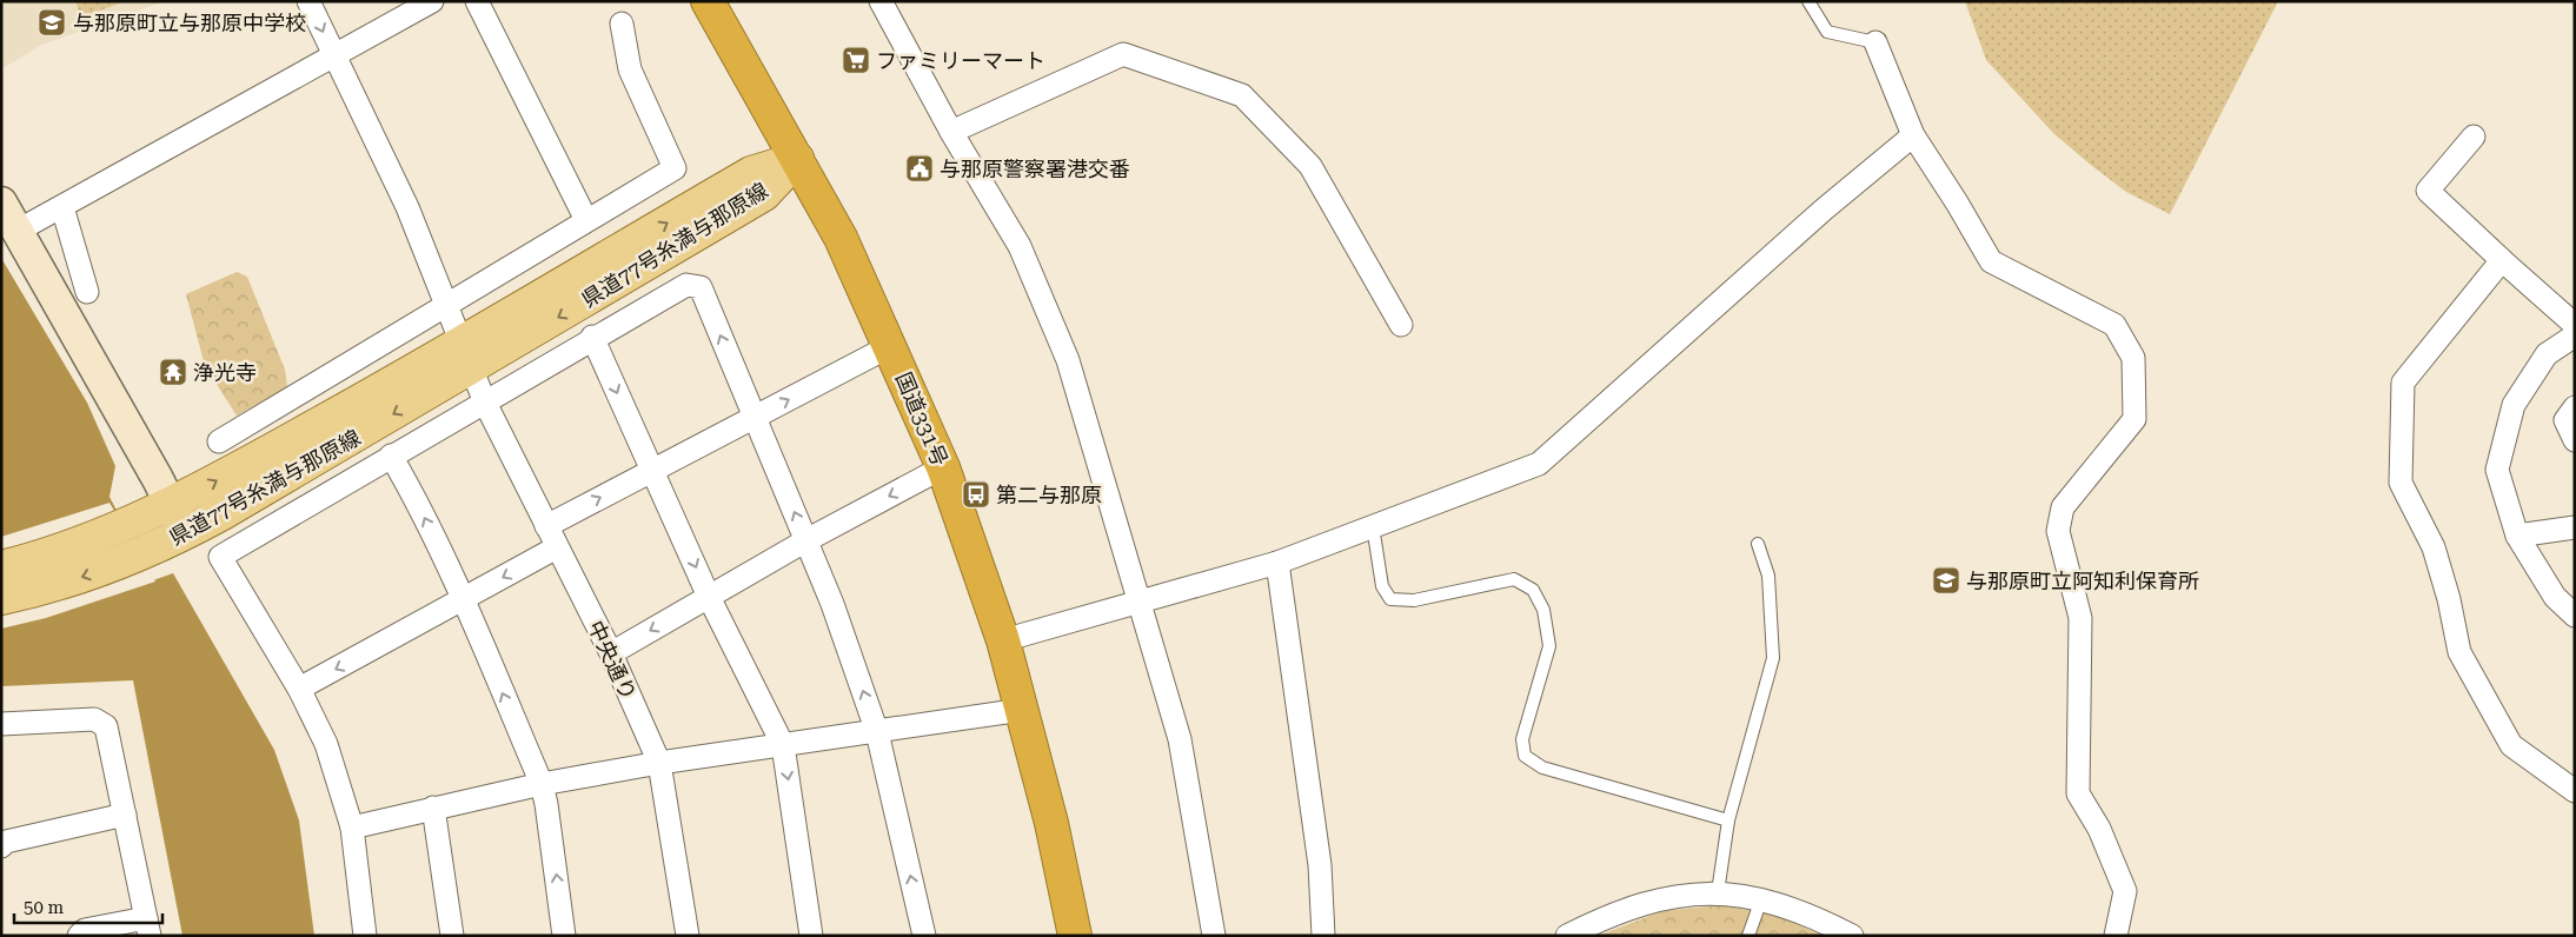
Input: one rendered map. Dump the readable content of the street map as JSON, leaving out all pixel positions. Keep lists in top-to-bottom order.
{
  "streets": {
    "highway": ["国道331号"],
    "main road": ["県道77号糸満与那原線"],
    "street": ["中央通り"]
  },
  "crossings": [
    ["県道77号糸満与那原線", "国道331号"],
    ["県道77号糸満与那原線", "中央通り"]
  ],
  "places": {
    "school or university": ["与那原町立与那原中学校", "与那原町立阿知利保育所"],
    "supermarket": ["ファミリーマート"],
    "public building": ["与那原警察署港交番"],
    "temple": ["浄光寺"],
    "bus stop": ["第二与那原"]
  },
  "scale_bar": "50 m"
}
